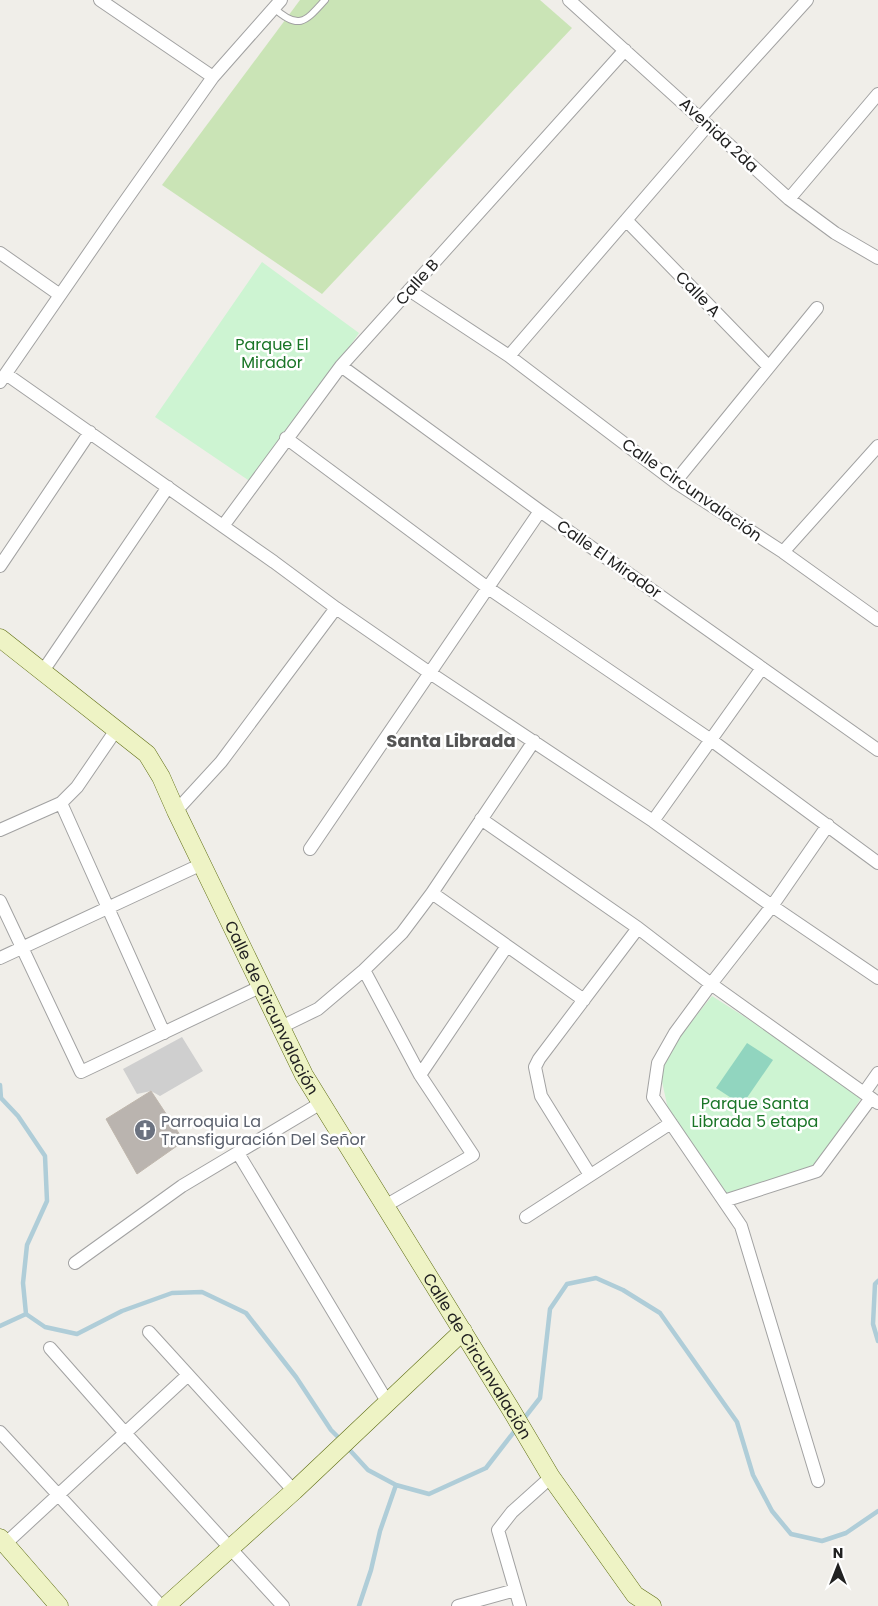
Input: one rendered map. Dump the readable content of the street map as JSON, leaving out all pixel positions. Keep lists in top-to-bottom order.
{
  "streets": {
    "street": [
      "Avenida 2da",
      "Calle B",
      "Calle A",
      "Calle Circunvalación",
      "Calle El Mirador",
      "Calle de Circunvalación"
    ]
  },
  "crossings": [
    ["Avenida 2da", "Calle B"],
    ["Calle B", "Calle Circunvalación"],
    ["Calle B", "Calle El Mirador"]
  ],
  "districts": ["Santa Librada"],
  "parks": ["Parque El Mirador", "Parque Santa Librada 5 etapa"],
  "places": {
    "church": ["Parroquia La Transfiguración Del Señor"]
  },
  "north": "top"
}
